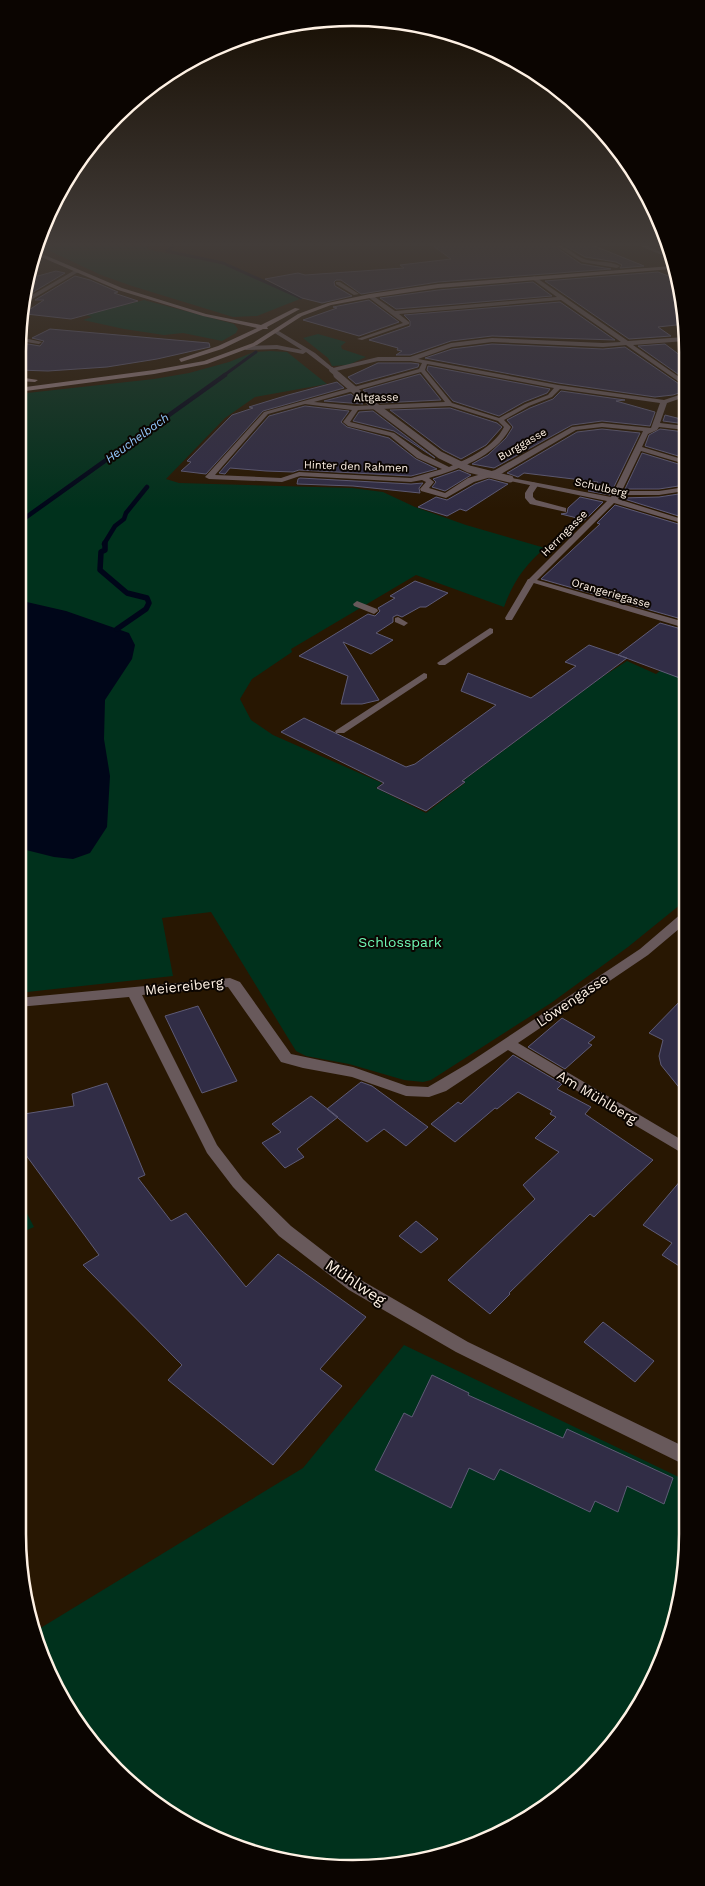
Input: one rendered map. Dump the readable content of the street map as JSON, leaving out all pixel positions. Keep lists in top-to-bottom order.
{
  "streets": {
    "street": [
      "Altgasse",
      "Burggasse",
      "Hinter den Rahmen",
      "Schulberg",
      "Herrngasse",
      "Orangeriegasse",
      "Meiereiberg",
      "Löwengasse",
      "Am Mühlberg",
      "Mühlweg"
    ]
  },
  "crossings": [
    ["Altgasse", "Hinter den Rahmen"],
    ["Burggasse", "Hinter den Rahmen"],
    ["Burggasse", "Herrngasse"],
    ["Schulberg", "Herrngasse"],
    ["Herrngasse", "Orangeriegasse"],
    ["Meiereiberg", "Löwengasse"],
    ["Meiereiberg", "Mühlweg"],
    ["Löwengasse", "Am Mühlberg"]
  ],
  "water": ["Heuchelbach"],
  "parks": ["Schlosspark"]
}
